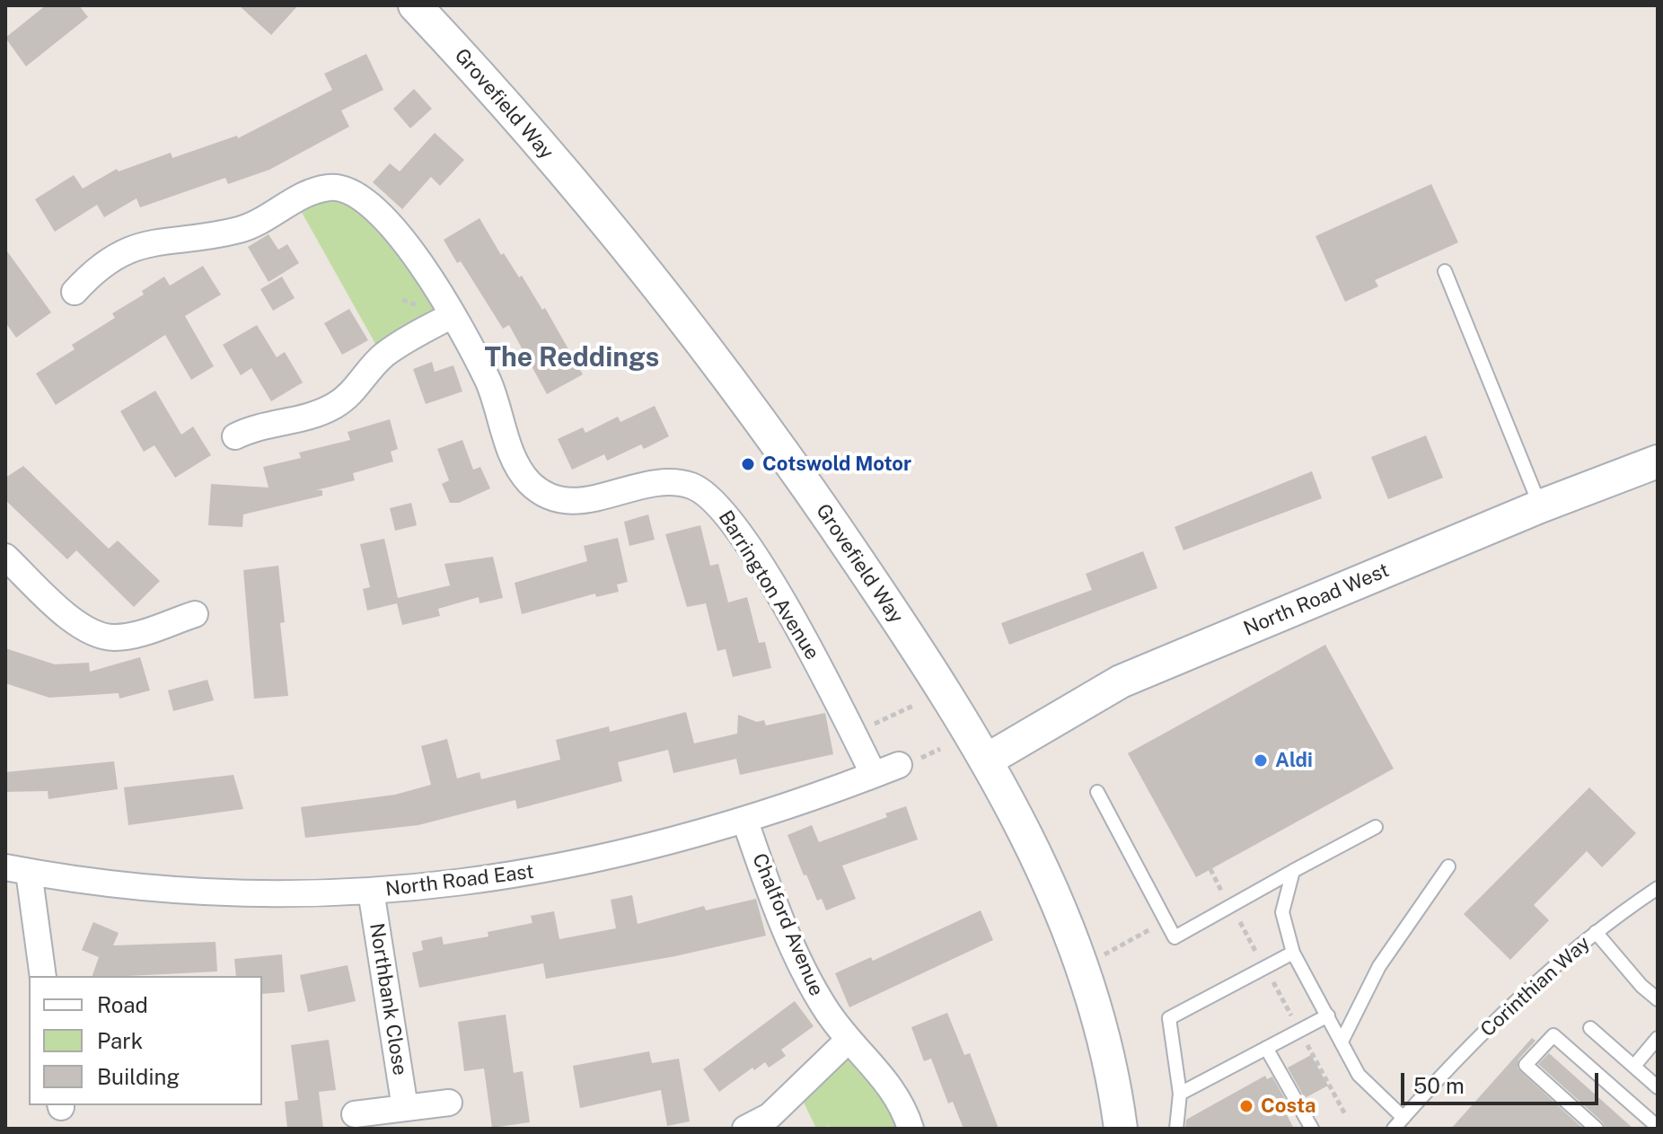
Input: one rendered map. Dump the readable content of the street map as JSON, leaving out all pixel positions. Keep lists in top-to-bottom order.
{
  "streets": {
    "street": [
      "Grovefield Way",
      "Barrington Avenue",
      "North Road West",
      "North Road East",
      "Chalford Avenue",
      "Northbank Close"
    ],
    "lane": ["Corinthian Way"]
  },
  "crossings": [
    ["Grovefield Way", "North Road West"],
    ["Barrington Avenue", "North Road East"],
    ["North Road East", "Chalford Avenue"],
    ["North Road East", "Northbank Close"]
  ],
  "districts": ["The Reddings"],
  "places": ["Cotswold Motor", "Aldi", "Costa"],
  "legend": ["Road", "Park", "Building"],
  "scale_bar": "50 m"
}
